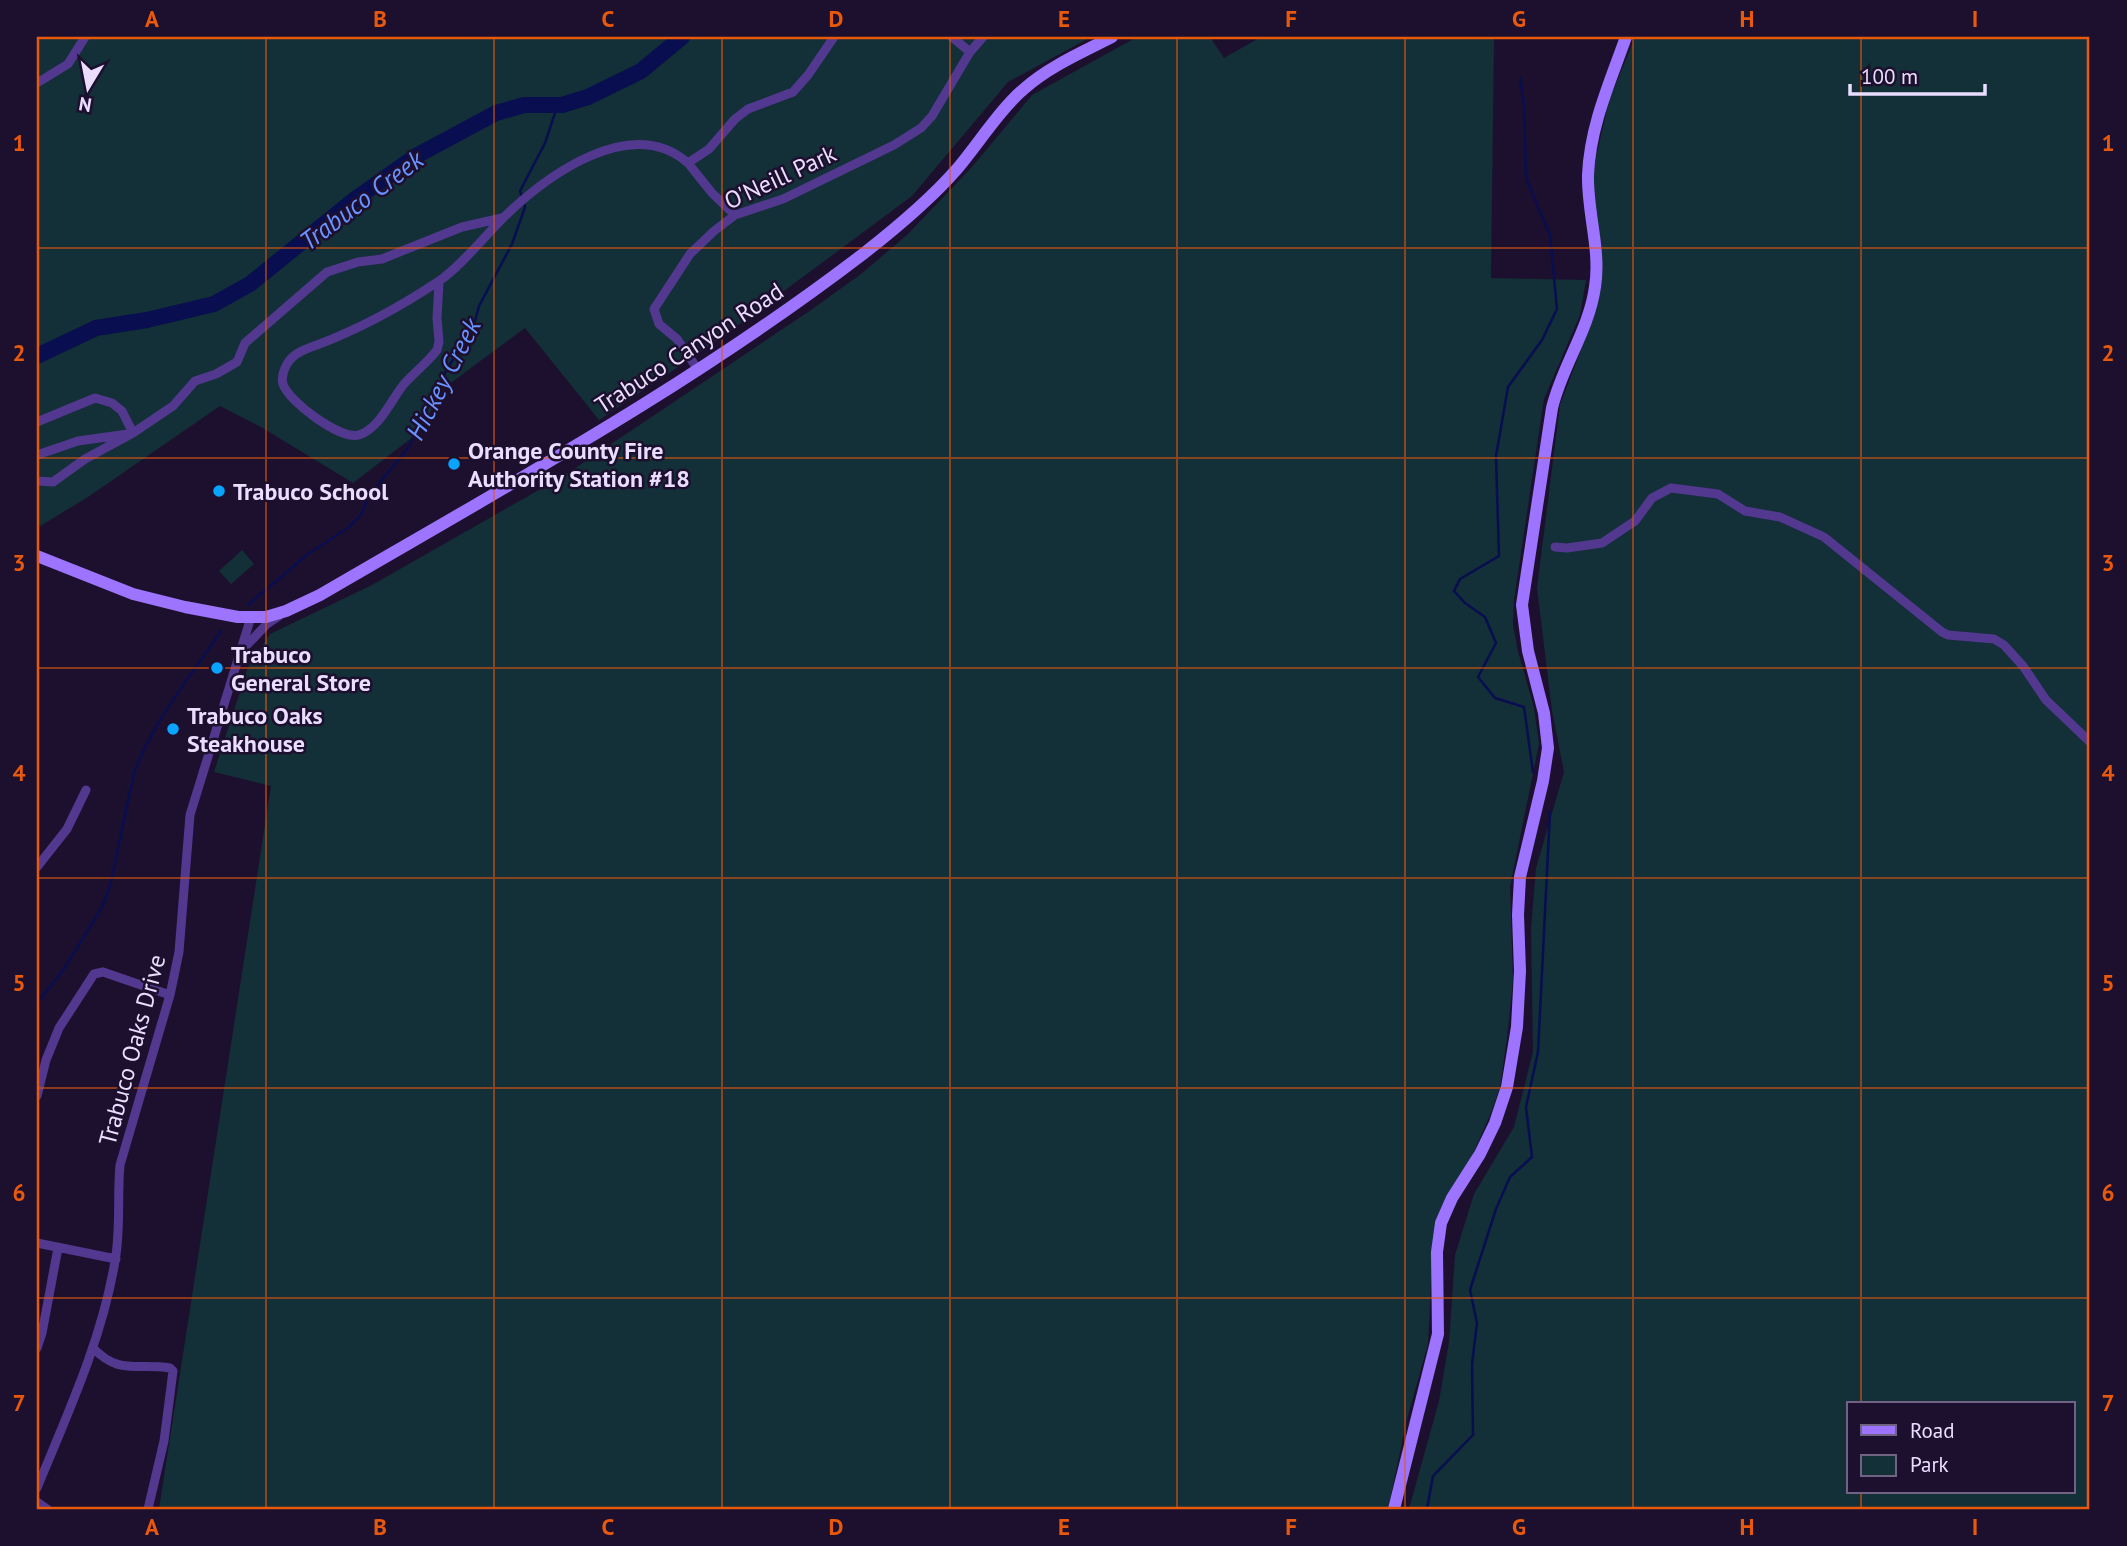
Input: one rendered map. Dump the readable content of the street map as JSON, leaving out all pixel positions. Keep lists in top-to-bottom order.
{
  "streets": {
    "main road": ["Trabuco Canyon Road"],
    "street": ["O'Neill Park", "Trabuco Oaks Drive"]
  },
  "crossings": [
    ["O'Neill Park", "Trabuco Canyon Road"],
    ["Trabuco Canyon Road", "Trabuco Oaks Drive"]
  ],
  "water": ["Trabuco Creek", "Hickey Creek"],
  "places": [
    "Orange County Fire Authority Station #18",
    "Trabuco School",
    "Trabuco General Store",
    "Trabuco Oaks Steakhouse"
  ],
  "legend": ["Road", "Park"],
  "scale_bar": "100 m",
  "north": "bottom",
  "grid": {
    "columns": [
      "A",
      "B",
      "C",
      "D",
      "E",
      "F",
      "G",
      "H",
      "I"
    ],
    "rows": [
      "1",
      "2",
      "3",
      "4",
      "5",
      "6",
      "7"
    ]
  }
}
